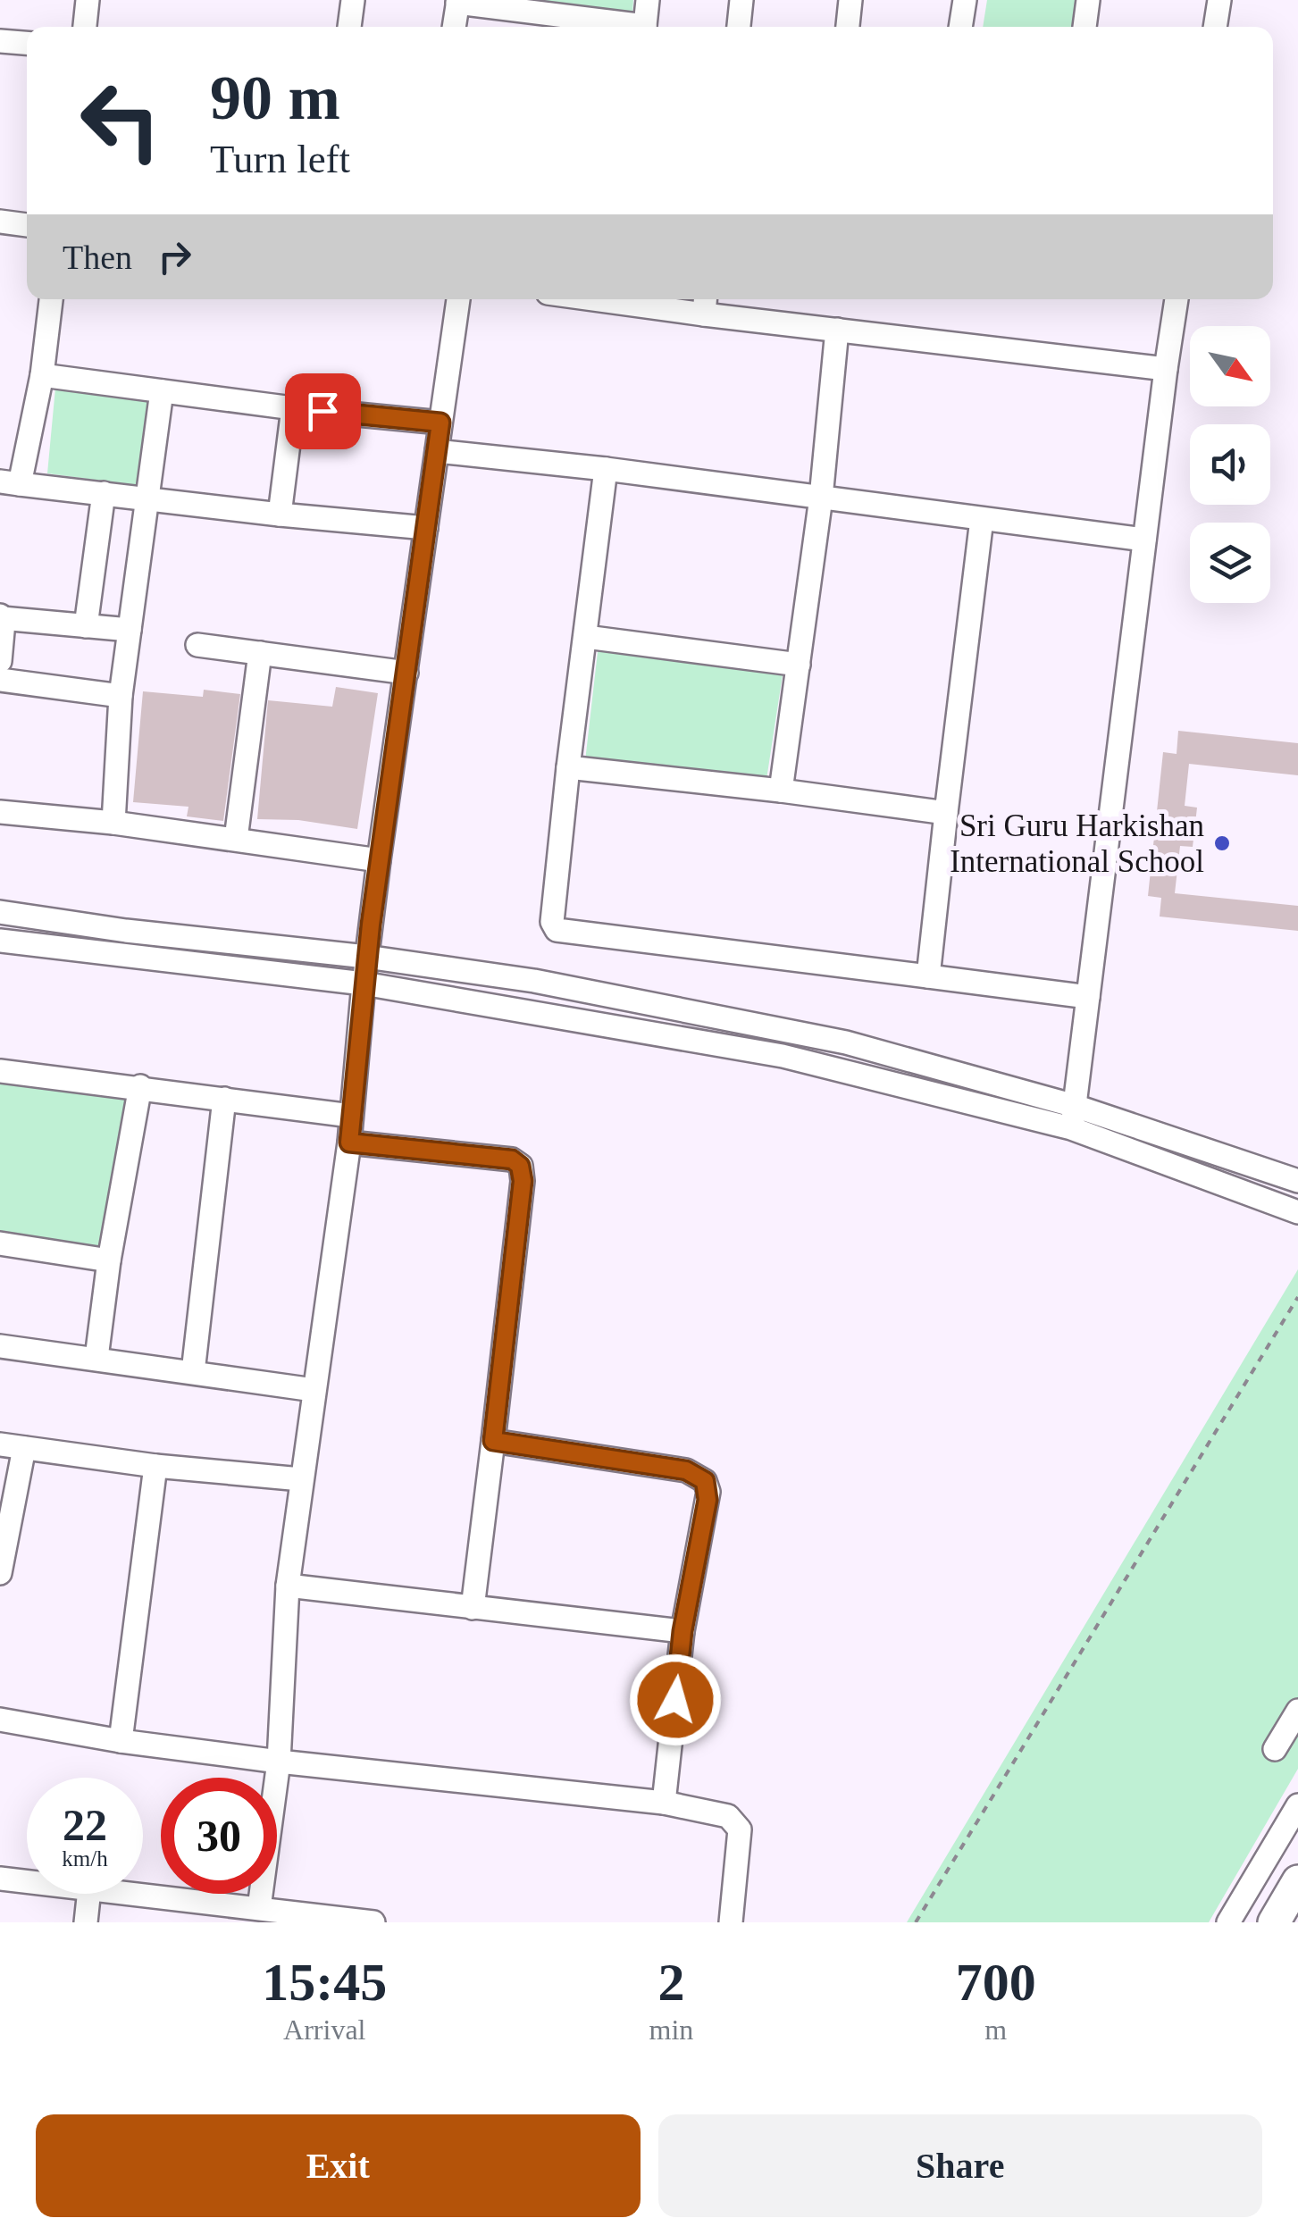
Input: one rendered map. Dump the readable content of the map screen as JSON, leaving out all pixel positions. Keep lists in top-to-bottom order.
{
  "places": ["Sri Guru Harkishan International School"],
  "north": "bottom right",
  "page": {
    "turn": ["90 m", "Turn left"],
    "then": "Then",
    "speed": "22 km/h",
    "limit": "30",
    "eta": [
      "15:45",
      "Arrival",
      "2",
      "min",
      "700",
      "m"
    ],
    "buttons": ["Exit", "Share"]
  }
}
